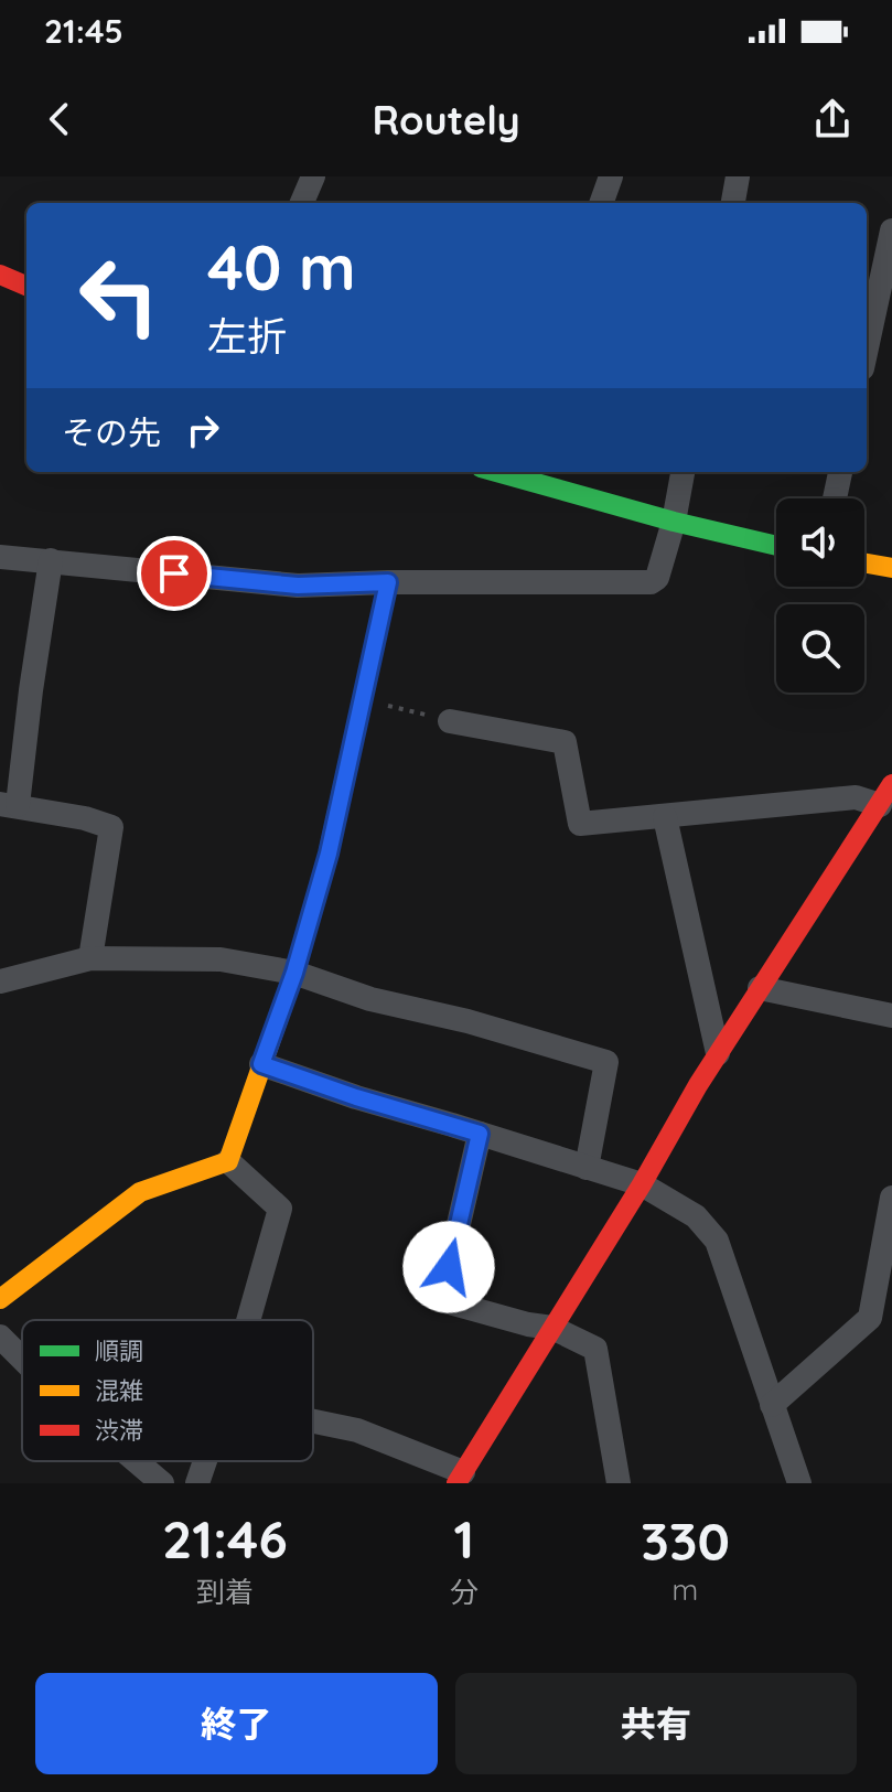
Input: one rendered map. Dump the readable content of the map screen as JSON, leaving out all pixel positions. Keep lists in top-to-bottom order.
{
  "legend": ["順調", "混雑", "渋滞"],
  "page": {
    "status": "21:45",
    "header": "Routely",
    "turn": ["40 m", "左折"],
    "then": "その先",
    "eta": [
      "21:46",
      "到着",
      "1",
      "分",
      "330",
      "m"
    ],
    "buttons": ["終了", "共有"]
  }
}
